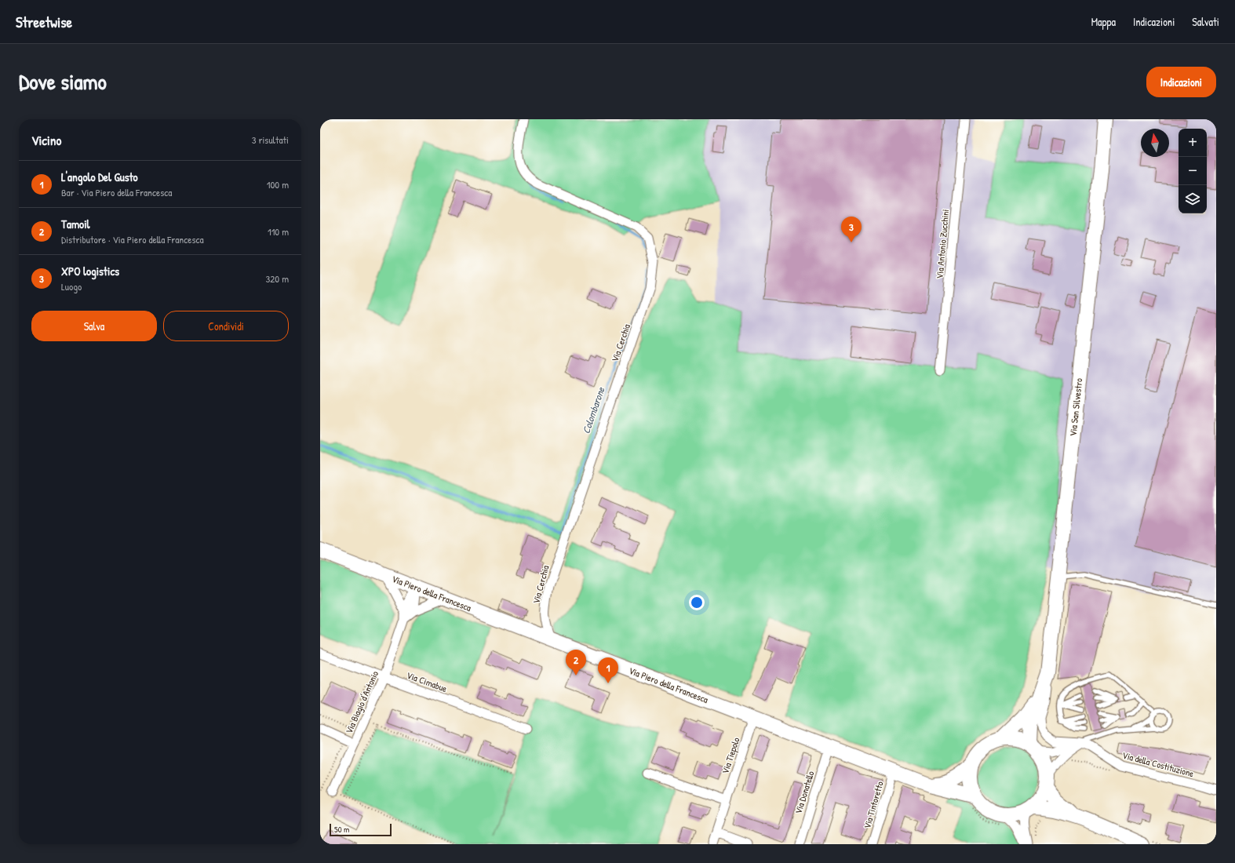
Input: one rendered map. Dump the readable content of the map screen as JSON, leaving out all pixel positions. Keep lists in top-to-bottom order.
{
  "streets": {
    "main road": ["Via San Silvestro", "Via Piero della Francesca"],
    "street": [
      "Via Antonio Zucchini",
      "Via Cerchia",
      "Via Cimabue",
      "Via Biagio d'Antonio",
      "Via Tiepolo",
      "Via della Costituzione",
      "Via Donatello",
      "Via Tintoretto"
    ]
  },
  "crossings": [
    ["Via Cerchia", "Via Piero della Francesca"],
    ["Via San Silvestro", "Via della Costituzione"],
    ["Via Piero della Francesca", "Via Biagio d'Antonio"],
    ["Via Piero della Francesca", "Via Tiepolo"],
    ["Via Piero della Francesca", "Via Donatello"],
    ["Via Piero della Francesca", "Via Tintoretto"],
    ["Via Cimabue", "Via Biagio d'Antonio"]
  ],
  "water": ["Colombarone"],
  "scale_bar": "50 m",
  "north": "top",
  "page": {
    "header": "Streetwise",
    "nav": ["Mappa", "Indicazioni", "Salvati"],
    "title": "Dove siamo",
    "buttons": [
      "Indicazioni",
      ["Salva", "Condividi"]
    ],
    "heading": ["Vicino", "3 risultati"],
    "map_buttons": ["+", "−"],
    "list": [
      {
        "mark": "1",
        "name": "L'angolo Del Gusto",
        "note": "Bar · Via Piero della Francesca",
        "value": "100 m"
      },
      {
        "mark": "2",
        "name": "Tamoil",
        "note": "Distributore · Via Piero della Francesca",
        "value": "110 m"
      },
      {
        "mark": "3",
        "name": "XPO logistics",
        "note": "Luogo",
        "value": "320 m"
      }
    ],
    "pins": ["3", "2", "1"],
    "scale": "50 m"
  }
}
